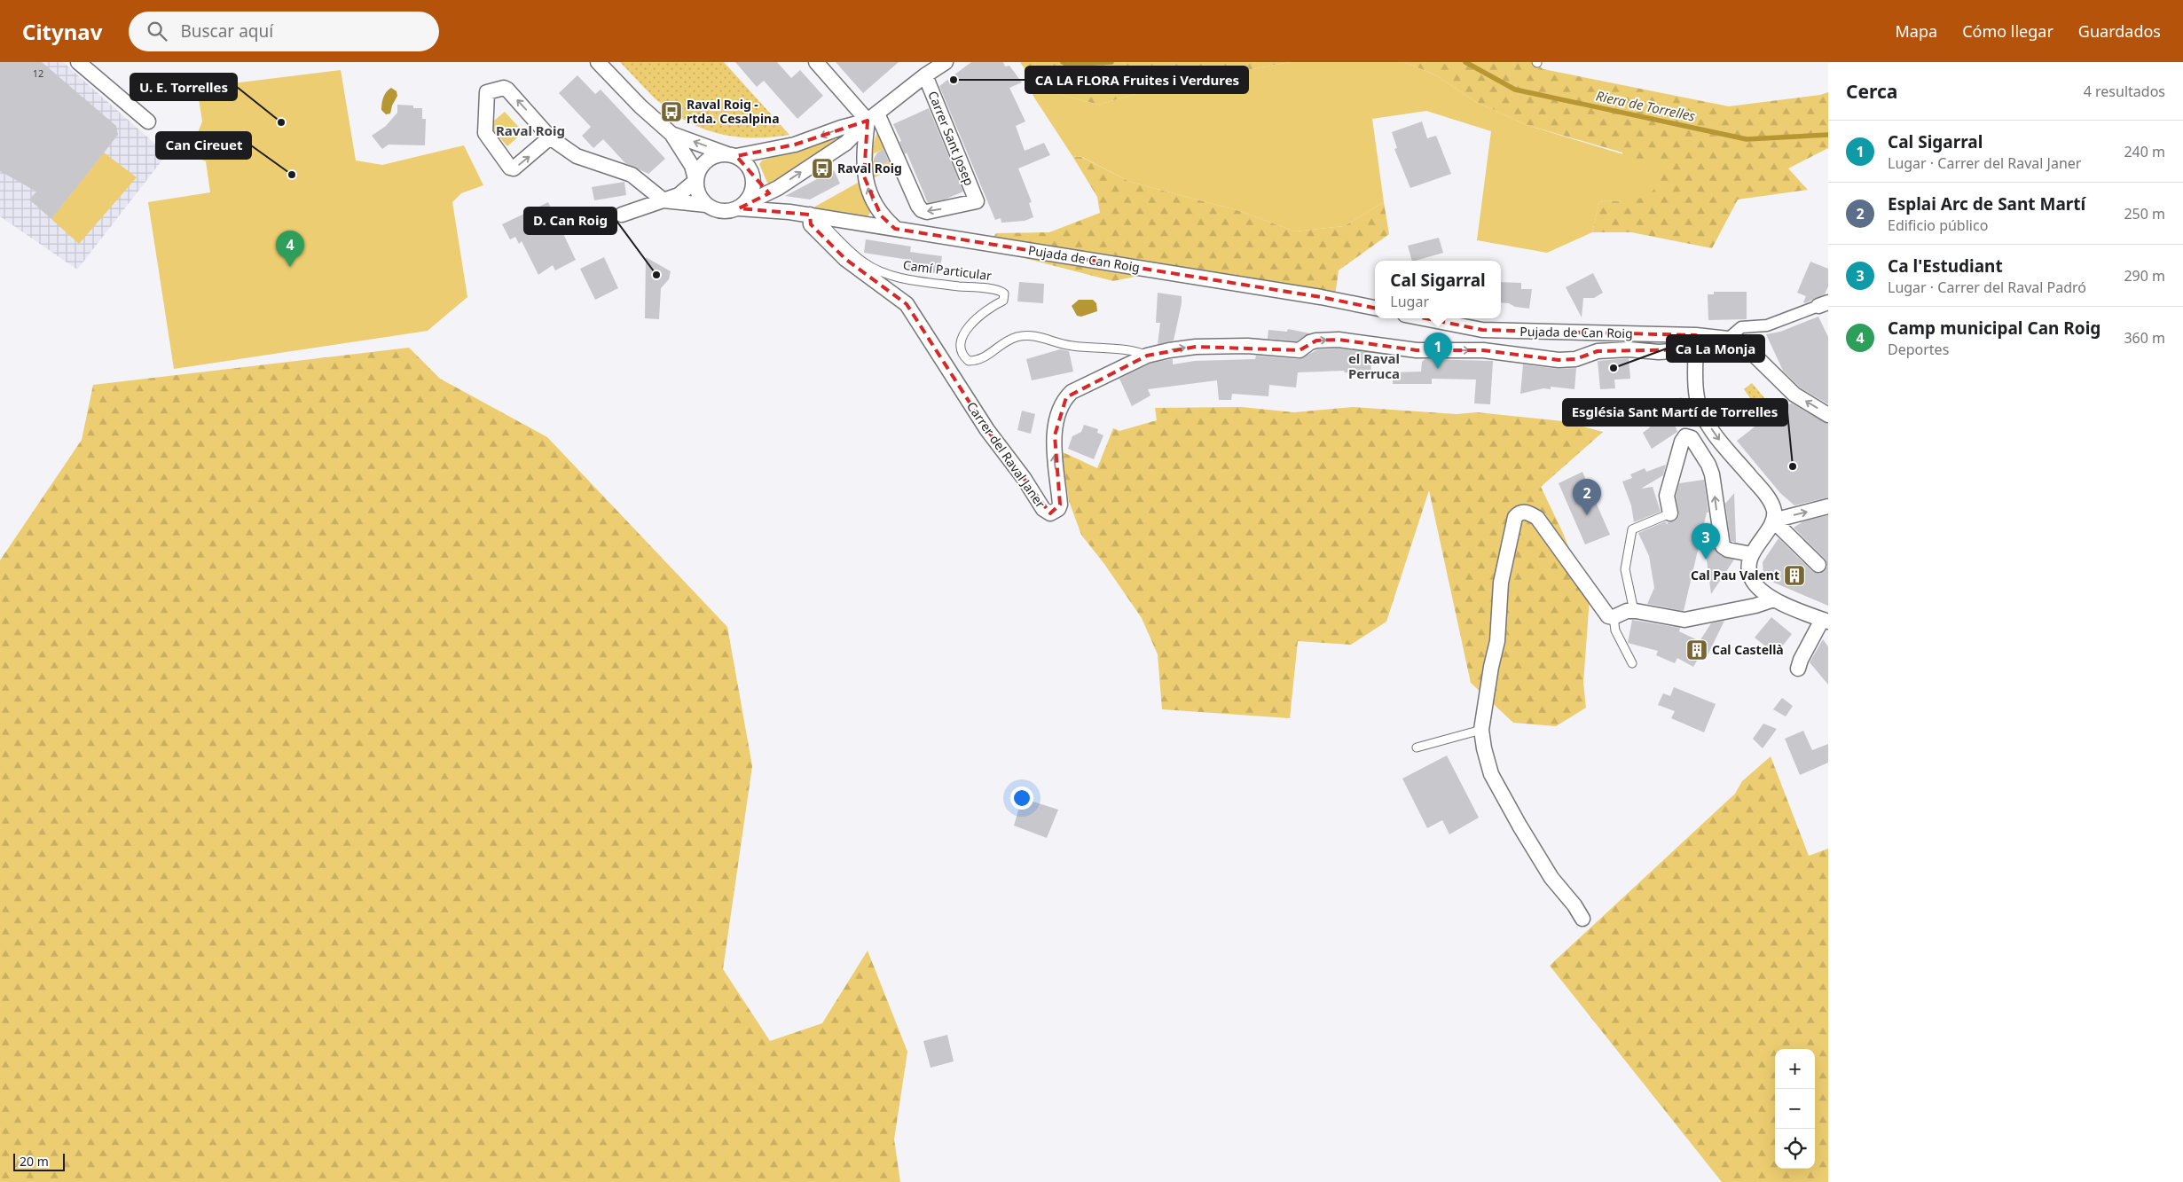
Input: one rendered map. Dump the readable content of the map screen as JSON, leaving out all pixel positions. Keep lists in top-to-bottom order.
{
  "streets": {
    "street": ["Carrer Sant Josep", "Pujada de Can Roig", "Carrer del Raval Janer"],
    "lane": ["Camí Particular"]
  },
  "crossings": [
    ["Pujada de Can Roig", "Camí Particular"],
    ["Pujada de Can Roig", "Carrer del Raval Janer"],
    ["Camí Particular", "Carrer del Raval Janer"]
  ],
  "districts": ["Raval Roig", "el Raval Perruca"],
  "water": ["Riera de Torrelles"],
  "places": {
    "other": [
      "CA LA FLORA Fruites i Verdures",
      "U. E. Torrelles",
      "Can Cireuet",
      "D. Can Roig",
      "Ca La Monja",
      "Església Sant Martí de Torrelles"
    ],
    "bus stop": ["Raval Roig - rtda. Cesalpina", "Raval Roig"],
    "building": ["Cal Pau Valent", "Cal Castellà"]
  },
  "house_numbers": ["12"],
  "scale_bar": "20 m",
  "page": {
    "header": "Citynav",
    "search": "Buscar aquí",
    "nav": ["Mapa", "Cómo llegar", "Guardados"],
    "heading": ["Cerca", "4 resultados"],
    "list": [
      {
        "mark": "1",
        "name": "Cal Sigarral",
        "note": "Lugar · Carrer del Raval Janer",
        "value": "240 m"
      },
      {
        "mark": "2",
        "name": "Esplai Arc de Sant Martí",
        "note": "Edificio público",
        "value": "250 m"
      },
      {
        "mark": "3",
        "name": "Ca l'Estudiant",
        "note": "Lugar · Carrer del Raval Padró",
        "value": "290 m"
      },
      {
        "mark": "4",
        "name": "Camp municipal Can Roig",
        "note": "Deportes",
        "value": "360 m"
      }
    ],
    "pins": [
      "4",
      "1",
      "2",
      "3"
    ],
    "popup": ["Cal Sigarral", "Lugar"],
    "map_buttons": ["+", "−"],
    "scale": "20 m"
  }
}
